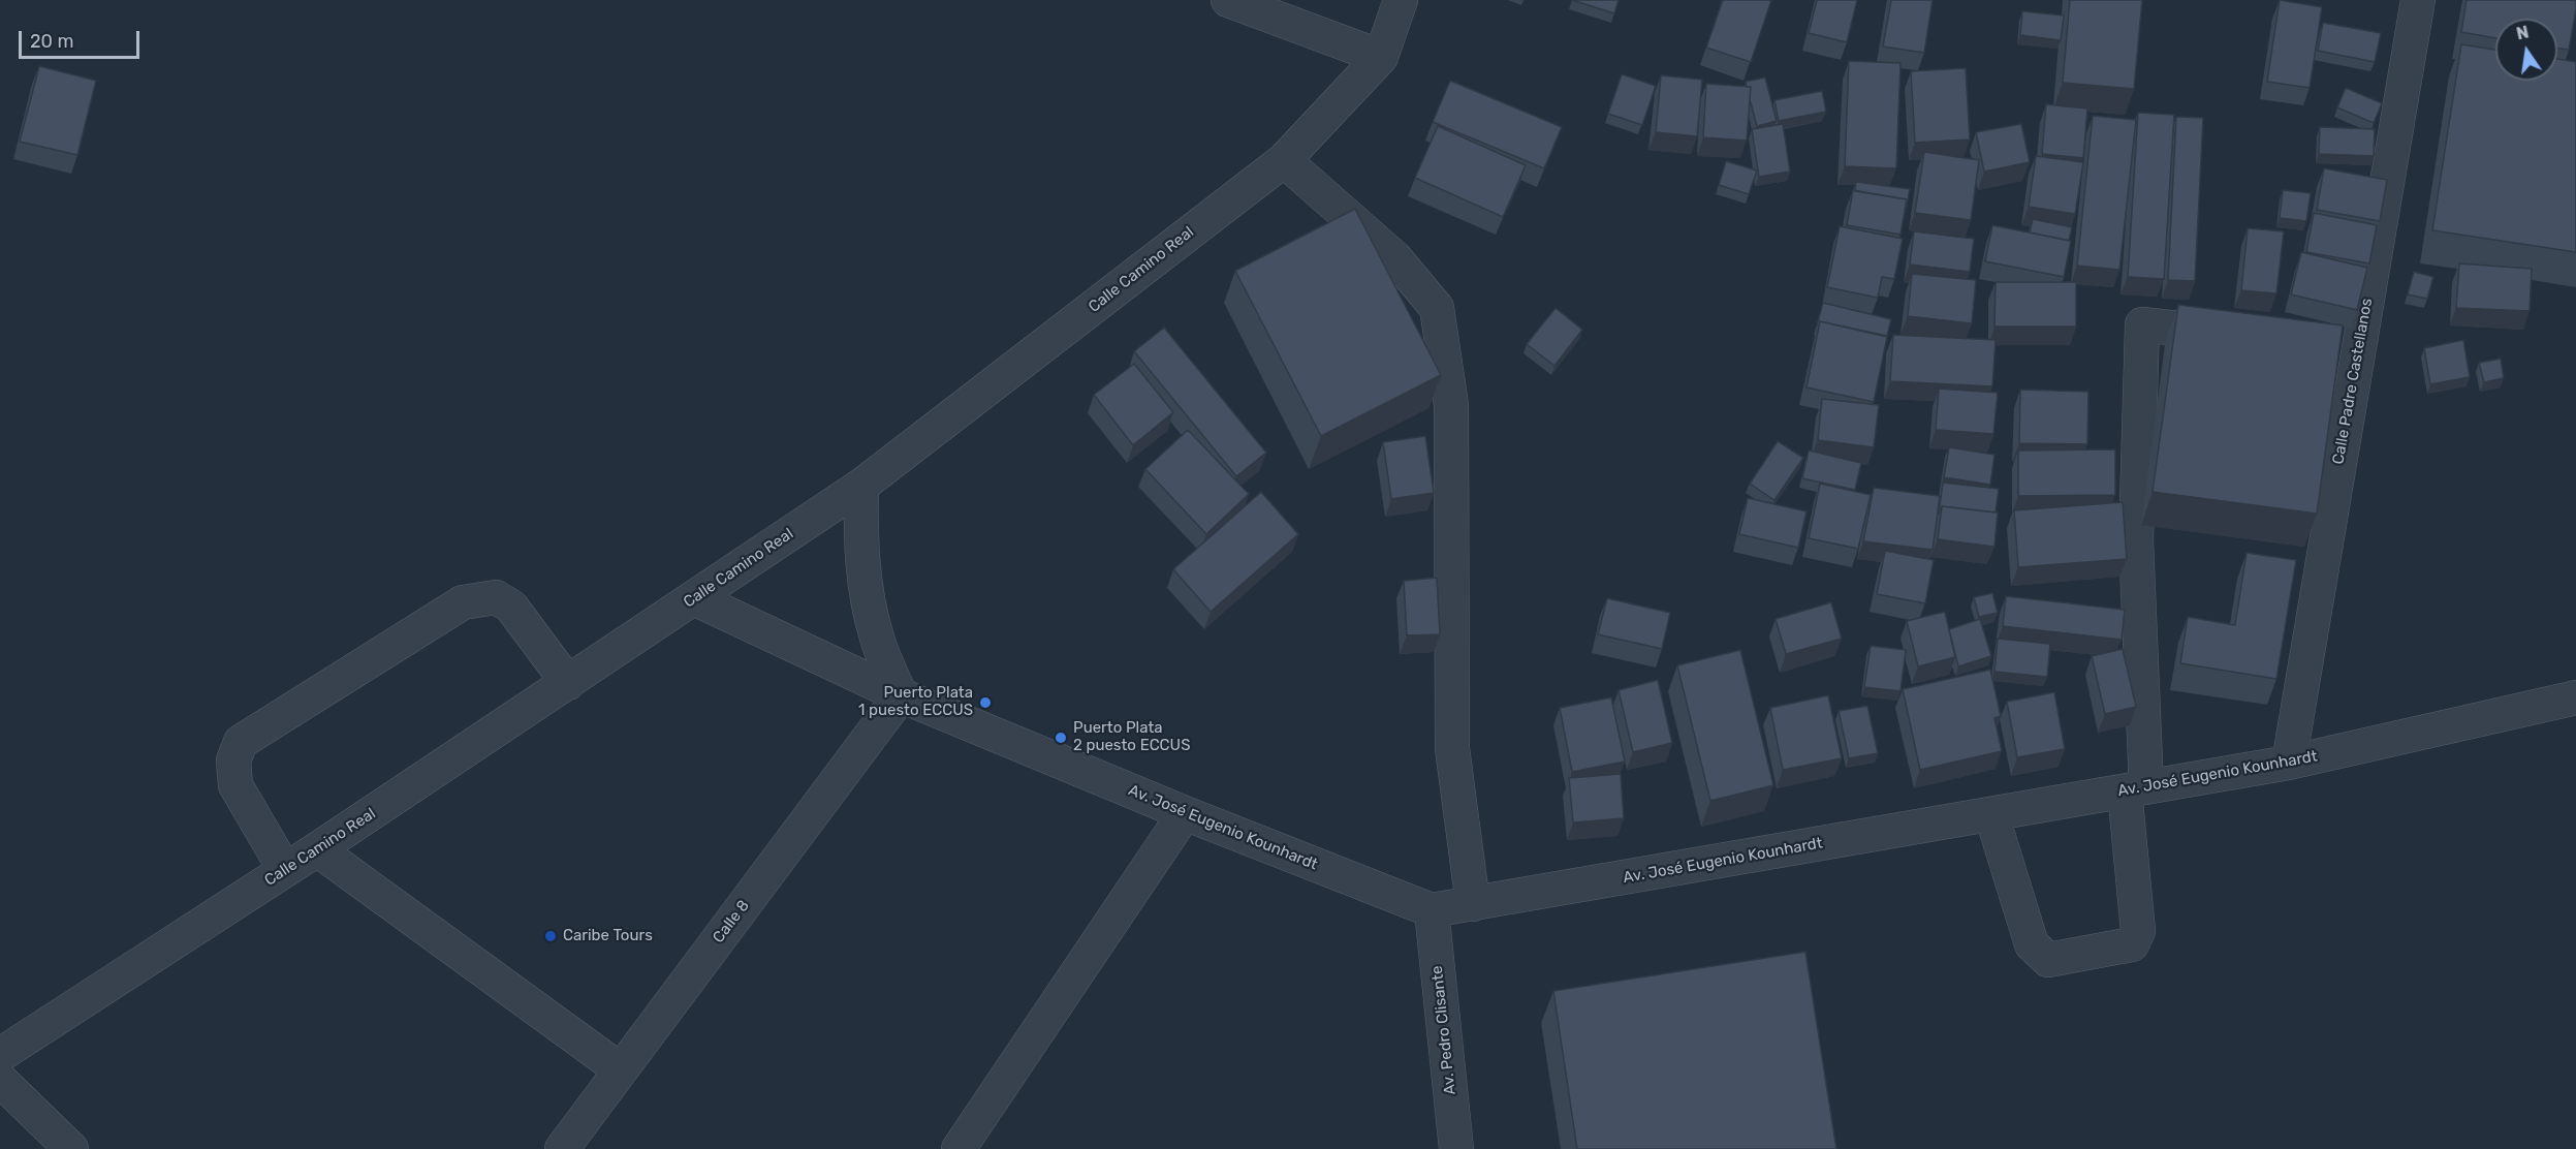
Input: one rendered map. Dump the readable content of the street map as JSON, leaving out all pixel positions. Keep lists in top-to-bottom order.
{
  "streets": {
    "street": [
      "Calle Camino Real",
      "Calle Padre Castellanos",
      "Av. José Eugenio Kounhardt",
      "Calle 8",
      "Av. Pedro Clisante"
    ]
  },
  "crossings": [
    ["Calle Camino Real", "Av. José Eugenio Kounhardt"],
    ["Calle Padre Castellanos", "Av. José Eugenio Kounhardt"],
    ["Av. José Eugenio Kounhardt", "Calle 8"],
    ["Av. José Eugenio Kounhardt", "Av. Pedro Clisante"]
  ],
  "places": ["Puerto Plata 1 puesto ECCUS", "Puerto Plata 2 puesto ECCUS", "Caribe Tours"],
  "scale_bar": "20 m",
  "north": "top"
}
